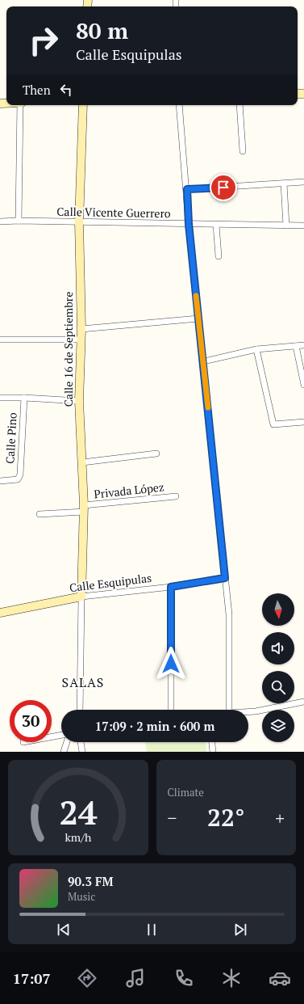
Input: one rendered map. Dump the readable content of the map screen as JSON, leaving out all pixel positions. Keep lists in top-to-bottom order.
{
  "streets": {
    "street": [
      "Calle Vicente Guerrero",
      "Calle 16 de Septiembre",
      "Calle Pino",
      "Privada López",
      "Calle Esquipulas"
    ]
  },
  "crossings": [
    ["Calle Vicente Guerrero", "Calle 16 de Septiembre"],
    ["Calle 16 de Septiembre", "Privada López"],
    ["Calle 16 de Septiembre", "Calle Esquipulas"]
  ],
  "districts": ["SALAS"],
  "north": "bottom",
  "page": {
    "turn": ["80 m", "Calle Esquipulas"],
    "then": "Then",
    "limit": "30",
    "trip": "17:09 · 2 min · 600 m",
    "tile": "Climate",
    "heat": ["−", "22°", "+"],
    "song": ["90.3 FM", "Music"],
    "tabs": "17:07",
    "gauge": ["24", "km/h"]
  }
}
